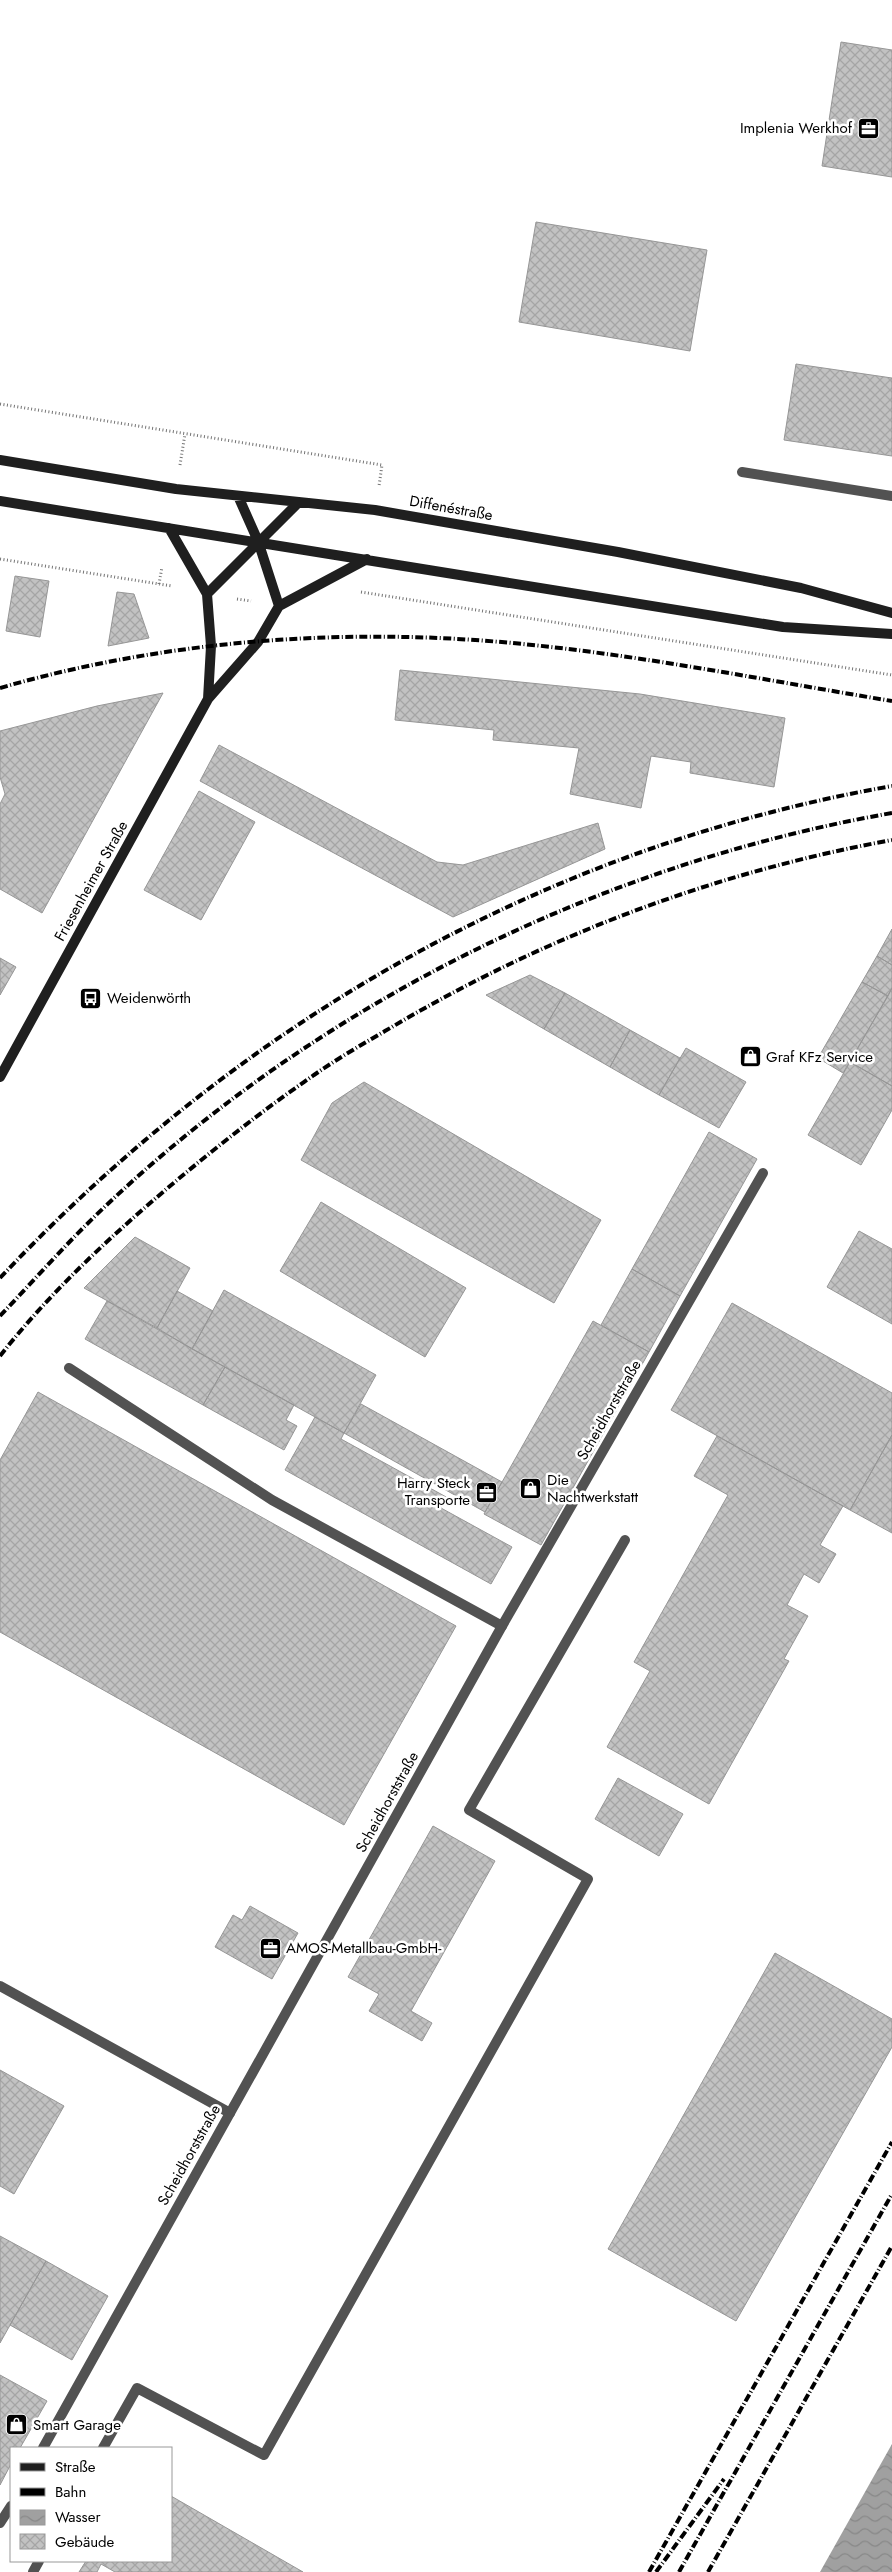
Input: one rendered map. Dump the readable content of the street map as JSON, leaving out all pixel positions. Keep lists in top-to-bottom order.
{
  "streets": {
    "main road": ["Diffenéstraße", "Friesenheimer Straße"],
    "street": ["Scheidhorststraße"]
  },
  "places": {
    "office": ["Implenia Werkhof", "Harry Steck Transporte", "AMOS-Metallbau-GmbH-"],
    "bus stop": ["Weidenwörth"],
    "shop": ["Graf KFz Service", "Die Nachtwerkstatt", "Smart Garage"]
  },
  "legend": [
    "Straße",
    "Bahn",
    "Wasser",
    "Gebäude"
  ]
}
